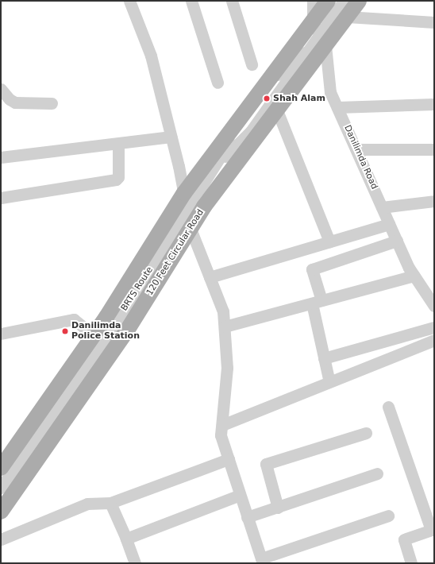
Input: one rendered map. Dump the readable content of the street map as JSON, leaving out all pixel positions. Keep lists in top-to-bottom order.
{
  "streets": {
    "main road": ["120 Feet Circular Road"],
    "street": ["Danilimda Road", "BRTS Route"]
  },
  "crossings": [
    ["Danilimda Road", "120 Feet Circular Road"],
    ["Danilimda Road", "BRTS Route"],
    ["120 Feet Circular Road", "BRTS Route"]
  ],
  "places": ["Shah Alam", "Danilimda Police Station"]
}
